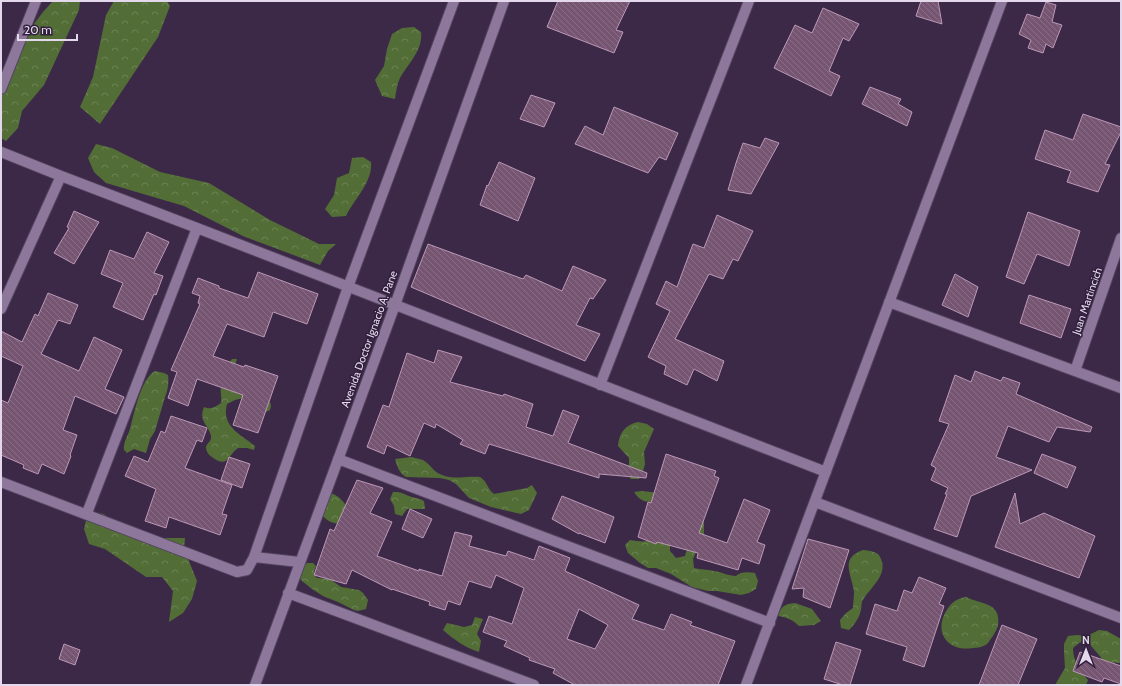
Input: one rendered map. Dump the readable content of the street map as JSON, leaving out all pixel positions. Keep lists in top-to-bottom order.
{
  "streets": {
    "street": ["Juan Martincich", "Avenida Doctor Ignacio A. Pane"]
  },
  "scale_bar": "20 m",
  "north": "top"
}
